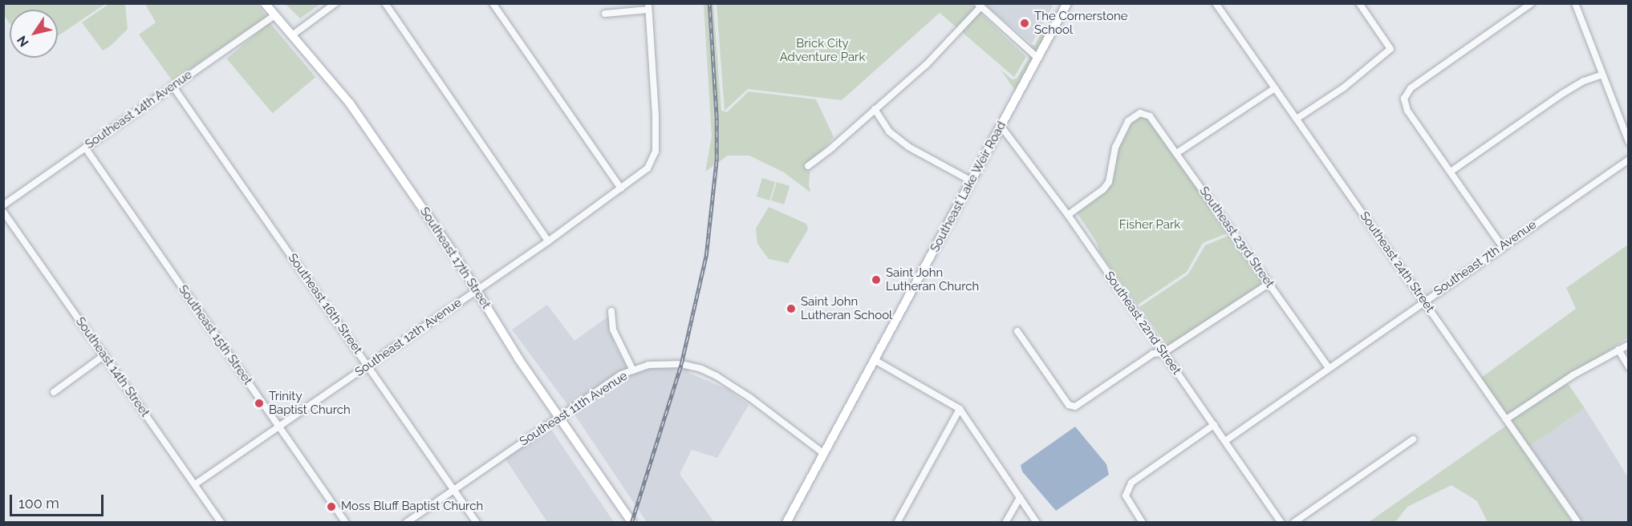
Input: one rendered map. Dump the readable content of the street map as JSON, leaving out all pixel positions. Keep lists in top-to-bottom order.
{
  "streets": {
    "main road": ["Southeast Lake Weir Road", "Southeast 17th Street"],
    "street": [
      "Southeast 14th Avenue",
      "Southeast 23rd Street",
      "Southeast 7th Avenue",
      "Southeast 24th Street",
      "Southeast 16th Street",
      "Southeast 22nd Street",
      "Southeast 15th Street",
      "Southeast 12th Avenue",
      "Southeast 14th Street",
      "Southeast 11th Avenue"
    ]
  },
  "crossings": [
    ["Southeast 14th Avenue", "Southeast 17th Street"],
    ["Southeast 14th Avenue", "Southeast 16th Street"],
    ["Southeast 14th Avenue", "Southeast 15th Street"],
    ["Southeast Lake Weir Road", "Southeast 22nd Street"],
    ["Southeast Lake Weir Road", "Southeast 11th Avenue"],
    ["Southeast 23rd Street", "Southeast 7th Avenue"],
    ["Southeast 23rd Street", "Southeast 22nd Street"],
    ["Southeast 17th Street", "Southeast 12th Avenue"],
    ["Southeast 17th Street", "Southeast 11th Avenue"],
    ["Southeast 7th Avenue", "Southeast 24th Street"],
    ["Southeast 7th Avenue", "Southeast 22nd Street"],
    ["Southeast 16th Street", "Southeast 12th Avenue"],
    ["Southeast 16th Street", "Southeast 11th Avenue"],
    ["Southeast 15th Street", "Southeast 12th Avenue"],
    ["Southeast 12th Avenue", "Southeast 14th Street"]
  ],
  "parks": ["Brick City Adventure Park", "Fisher Park"],
  "places": [
    "The Cornerstone School",
    "Saint John Lutheran Church",
    "Saint John Lutheran School",
    "Trinity Baptist Church",
    "Moss Bluff Baptist Church"
  ],
  "scale_bar": "100 m",
  "north": "bottom left"
}
